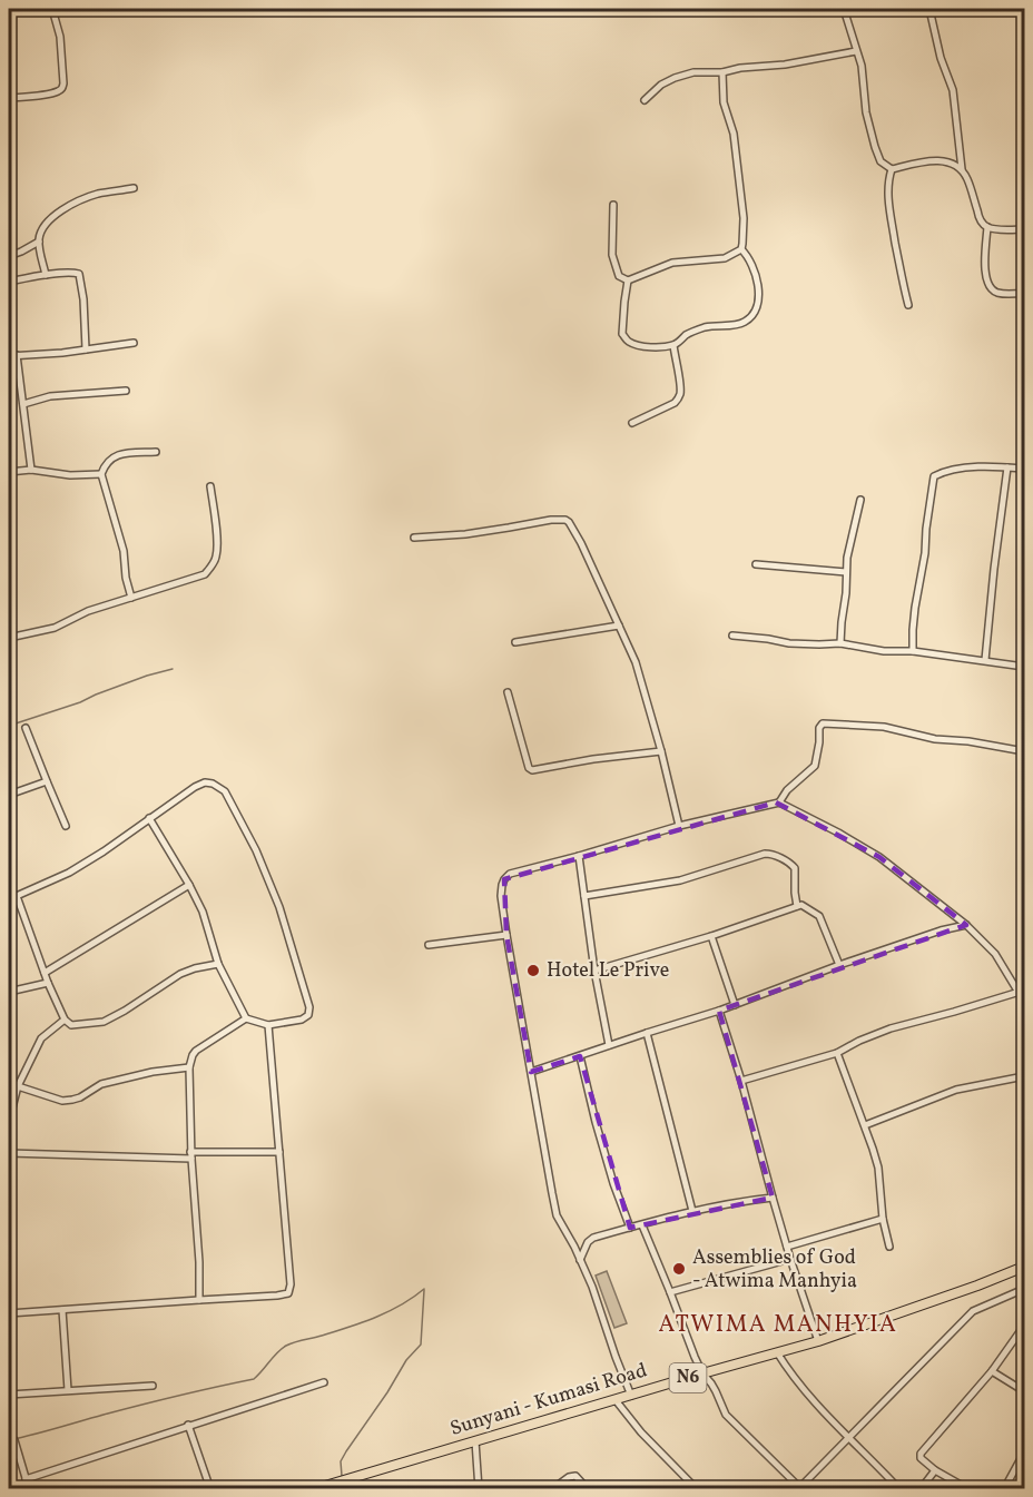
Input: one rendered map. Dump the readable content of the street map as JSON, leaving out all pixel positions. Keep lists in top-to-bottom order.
{
  "streets": {
    "main road": ["N6", "Sunyani - Kumasi Road"]
  },
  "districts": ["ATWIMA MANHYIA"],
  "places": ["Hotel Le Prive", "Assemblies of God - Atwima Manhyia"]
}
